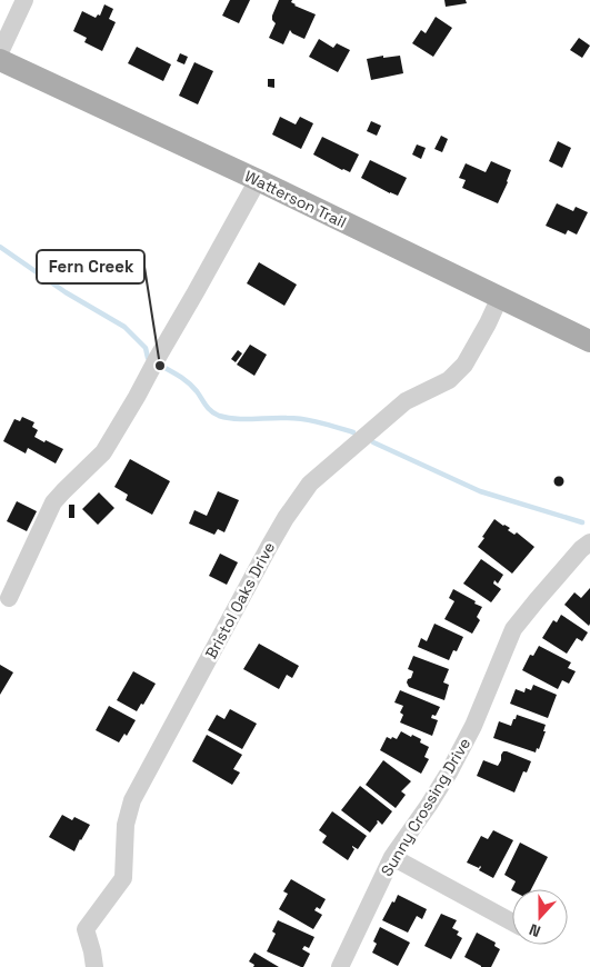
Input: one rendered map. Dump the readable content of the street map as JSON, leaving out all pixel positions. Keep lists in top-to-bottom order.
{
  "streets": {
    "main road": ["Watterson Trail"],
    "street": ["Bristol Oaks Drive", "Sunny Crossing Drive"]
  },
  "crossings": [
    ["Watterson Trail", "Bristol Oaks Drive"]
  ],
  "places": ["Fern Creek"],
  "north": "bottom"
}
